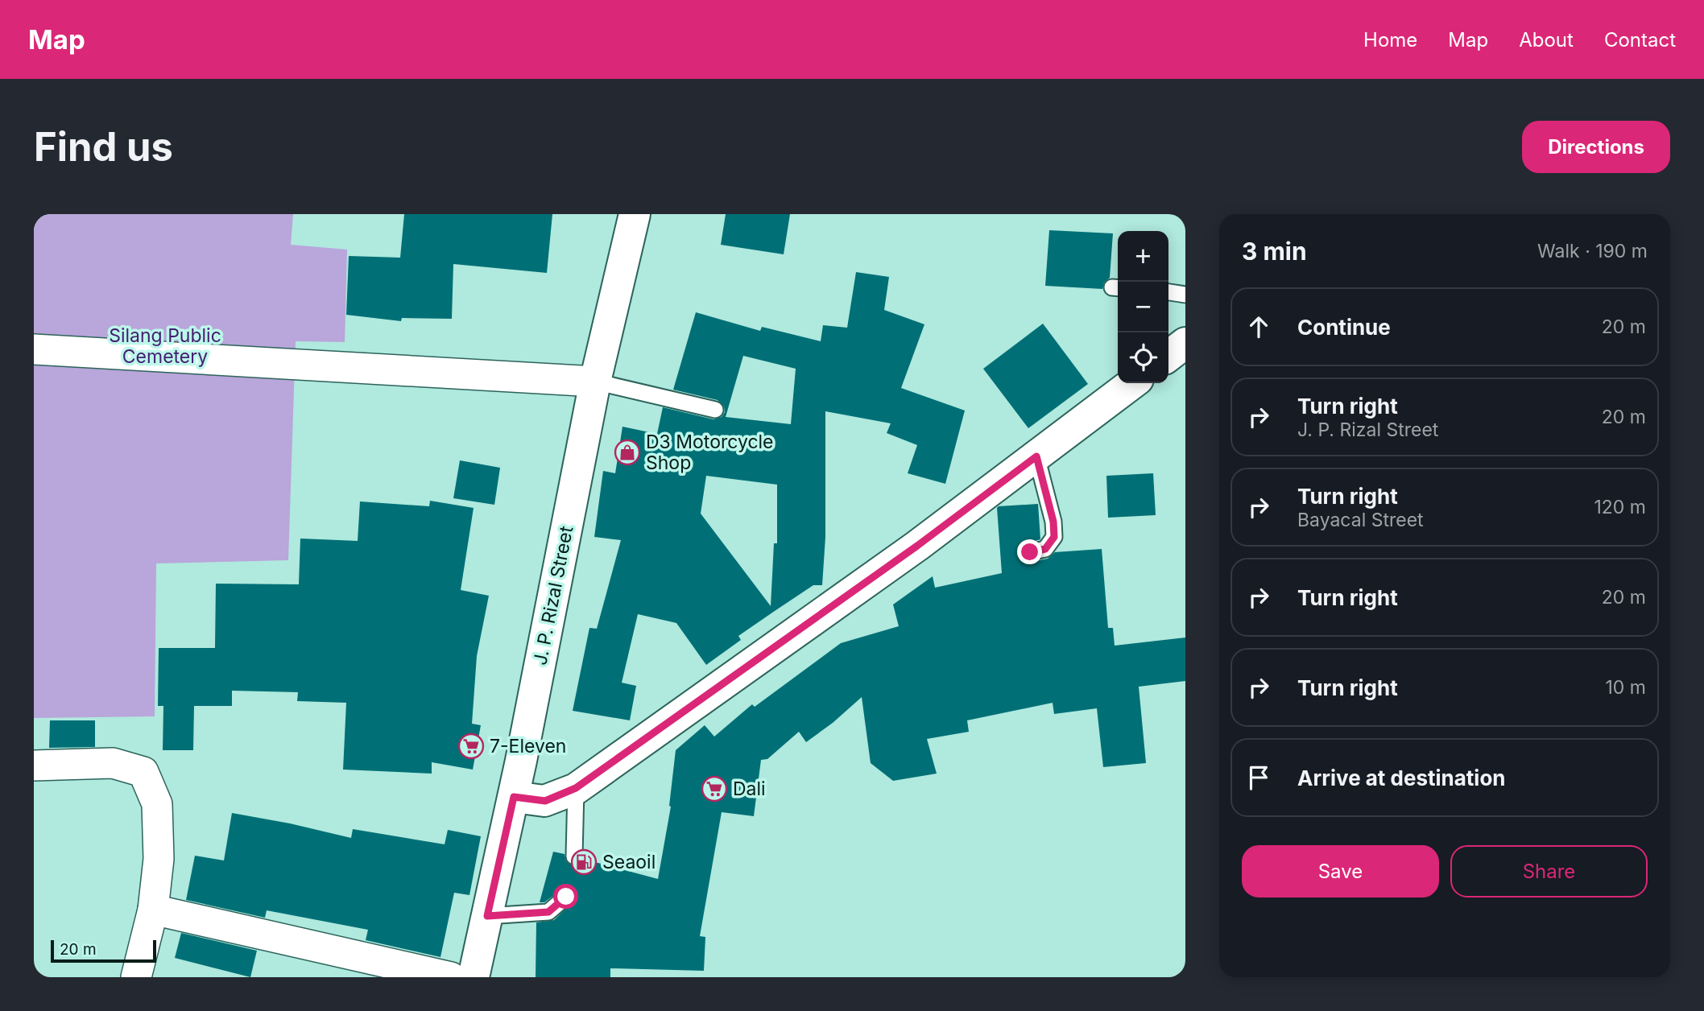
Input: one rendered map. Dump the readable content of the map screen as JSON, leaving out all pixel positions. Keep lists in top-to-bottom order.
{
  "streets": {
    "main road": ["J. P. Rizal Street"]
  },
  "parks": ["Silang Public Cemetery"],
  "places": {
    "shop": ["D3 Motorcycle Shop"],
    "supermarket": ["7-Eleven", "Dali"],
    "fuel station": ["Seaoil"]
  },
  "scale_bar": "20 m",
  "page": {
    "header": "Map",
    "nav": [
      "Home",
      "Map",
      "About",
      "Contact"
    ],
    "buttons": [
      "Directions",
      ["Save", "Share"]
    ],
    "title": "Find us",
    "heading": ["3 min", "Walk · 190 m"],
    "map_buttons": ["+", "−"],
    "list": [
      ["Continue", "20 m"],
      ["Turn right", "J. P. Rizal Street", "20 m"],
      ["Turn right", "Bayacal Street", "120 m"],
      ["Turn right", "20 m"],
      ["Turn right", "10 m"],
      "Arrive at destination"
    ],
    "scale": "20 m"
  }
}
